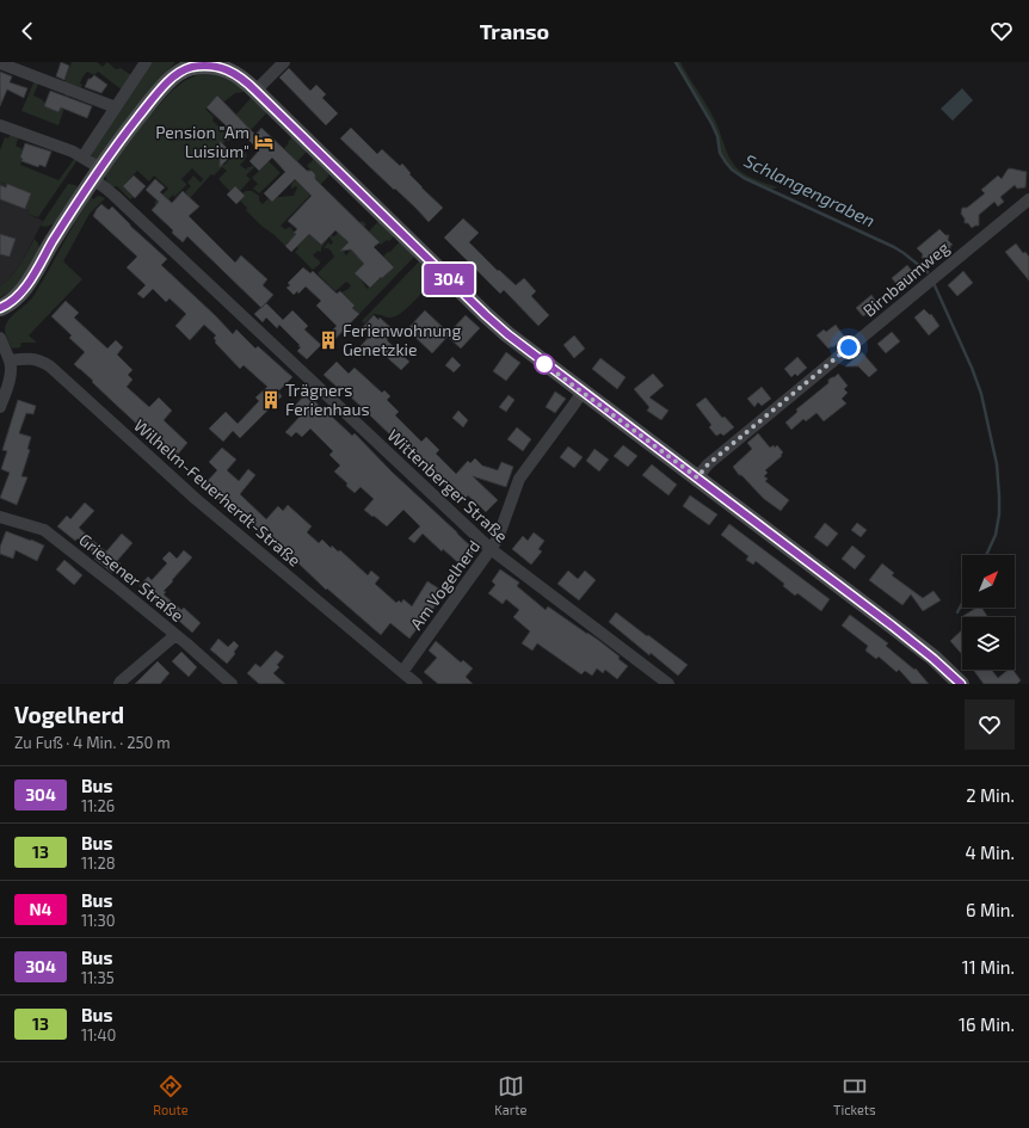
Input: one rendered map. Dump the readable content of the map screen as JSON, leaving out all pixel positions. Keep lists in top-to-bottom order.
{
  "streets": {
    "street": [
      "Birnbaumweg",
      "Wittenberger Straße",
      "Wilhelm-Feuerherdt-Straße",
      "Griesener Straße",
      "Am Vogelherd"
    ]
  },
  "crossings": [
    ["Wittenberger Straße", "Am Vogelherd"],
    ["Wilhelm-Feuerherdt-Straße", "Am Vogelherd"]
  ],
  "water": ["Schlangengraben"],
  "places": {
    "hotel": ["Pension \"Am Luisium\""],
    "building": ["Ferienwohnung Genetzkie", "Trägners Ferienhaus"]
  },
  "lines": ["bus line 304"],
  "north": "top right",
  "page": {
    "header": "Transo",
    "on_map": "304",
    "heading": ["Vogelherd", "Zu Fuß · 4 Min. · 250 m"],
    "list": [
      {
        "mark": "304",
        "name": "Bus",
        "note": "11:26",
        "value": "2 Min."
      },
      {
        "mark": "13",
        "name": "Bus",
        "note": "11:28",
        "value": "4 Min."
      },
      {
        "mark": "N4",
        "name": "Bus",
        "note": "11:30",
        "value": "6 Min."
      },
      {
        "mark": "304",
        "name": "Bus",
        "note": "11:35",
        "value": "11 Min."
      },
      {
        "mark": "13",
        "name": "Bus",
        "note": "11:40",
        "value": "16 Min."
      }
    ],
    "tabs": ["Route", "Karte", "Tickets"]
  }
}
